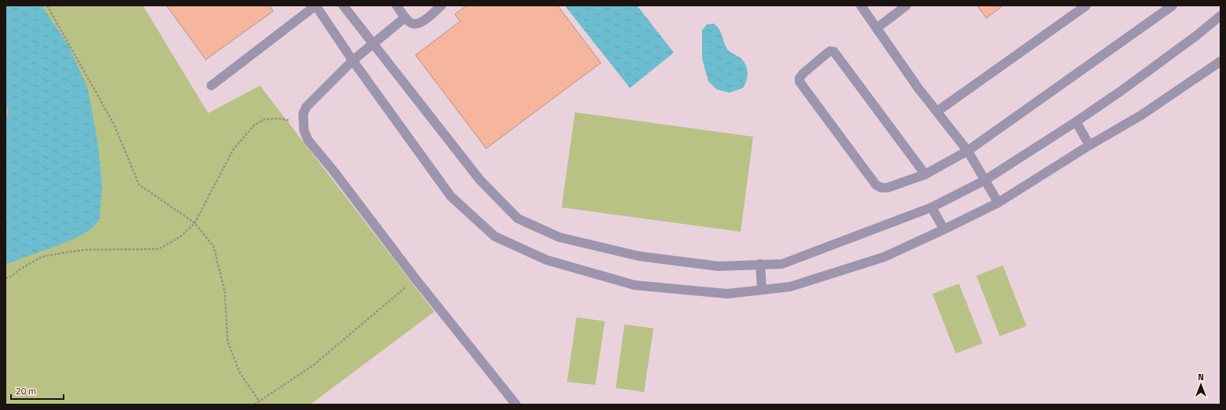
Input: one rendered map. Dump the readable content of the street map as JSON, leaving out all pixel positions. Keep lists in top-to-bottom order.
{
  "scale_bar": "20 m",
  "north": "top"
}
